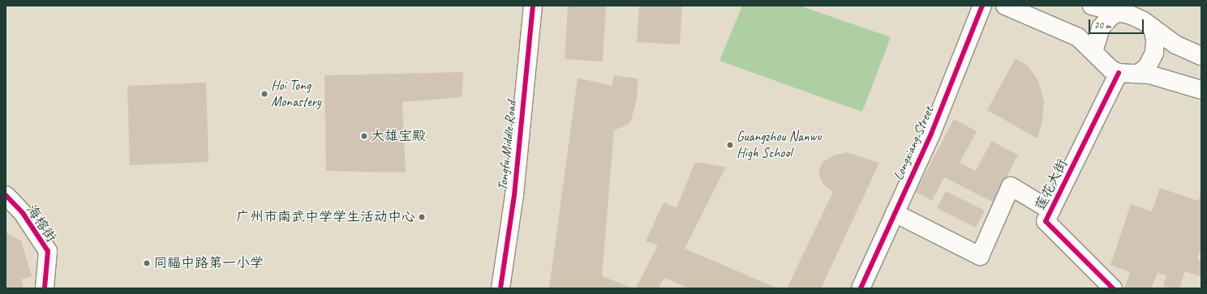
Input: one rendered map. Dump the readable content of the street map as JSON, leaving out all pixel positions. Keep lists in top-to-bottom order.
{
  "streets": {
    "street": [
      "Longxiang Street",
      "Tongfu Middle Road",
      "莲花大街",
      "海榕街"
    ]
  },
  "places": [
    "Hoi Tong Monastery",
    "大雄宝殿",
    "Guangzhou Nanwu High School",
    "广州市南武中学学生活动中心",
    "同福中路第一小学"
  ],
  "scale_bar": "20 m"
}
